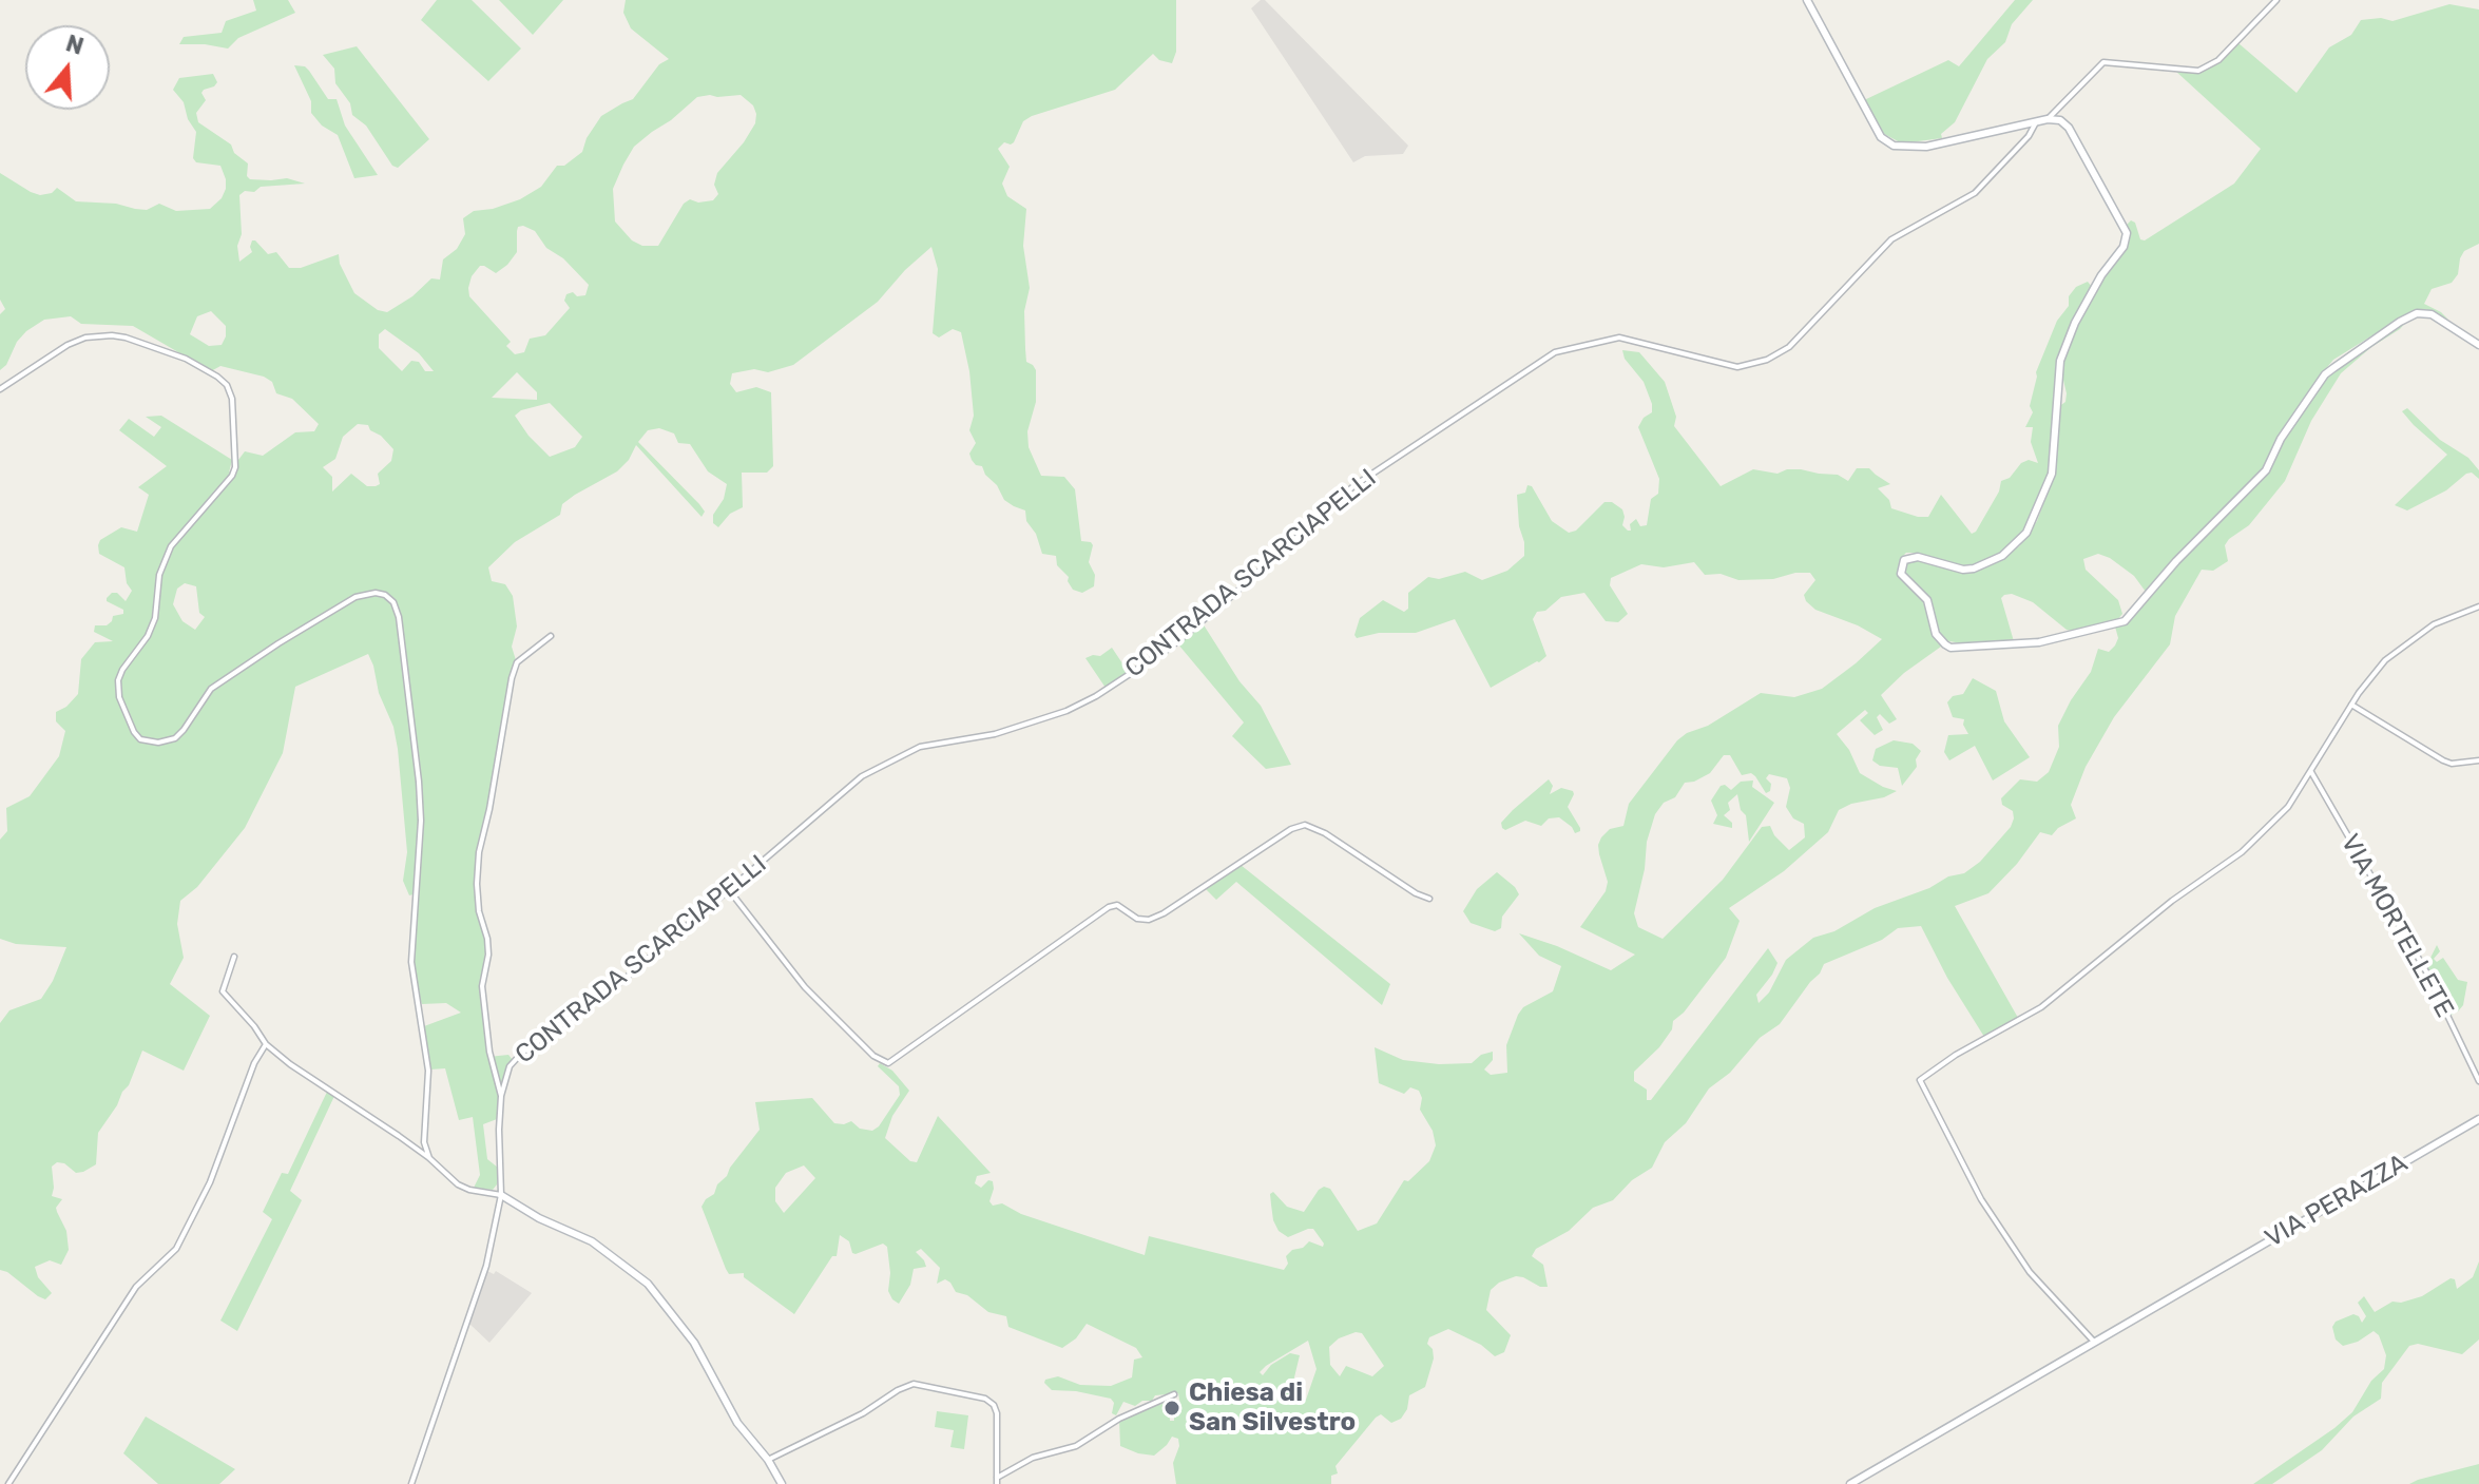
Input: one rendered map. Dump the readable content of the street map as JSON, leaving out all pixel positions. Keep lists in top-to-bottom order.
{
  "streets": {
    "street": ["CONTRADA SCARCIAPELLI", "VIA MORTELLETE", "VIA PERAZZA"]
  },
  "places": ["Chiesa di San Silvestro"],
  "north": "top"
}
